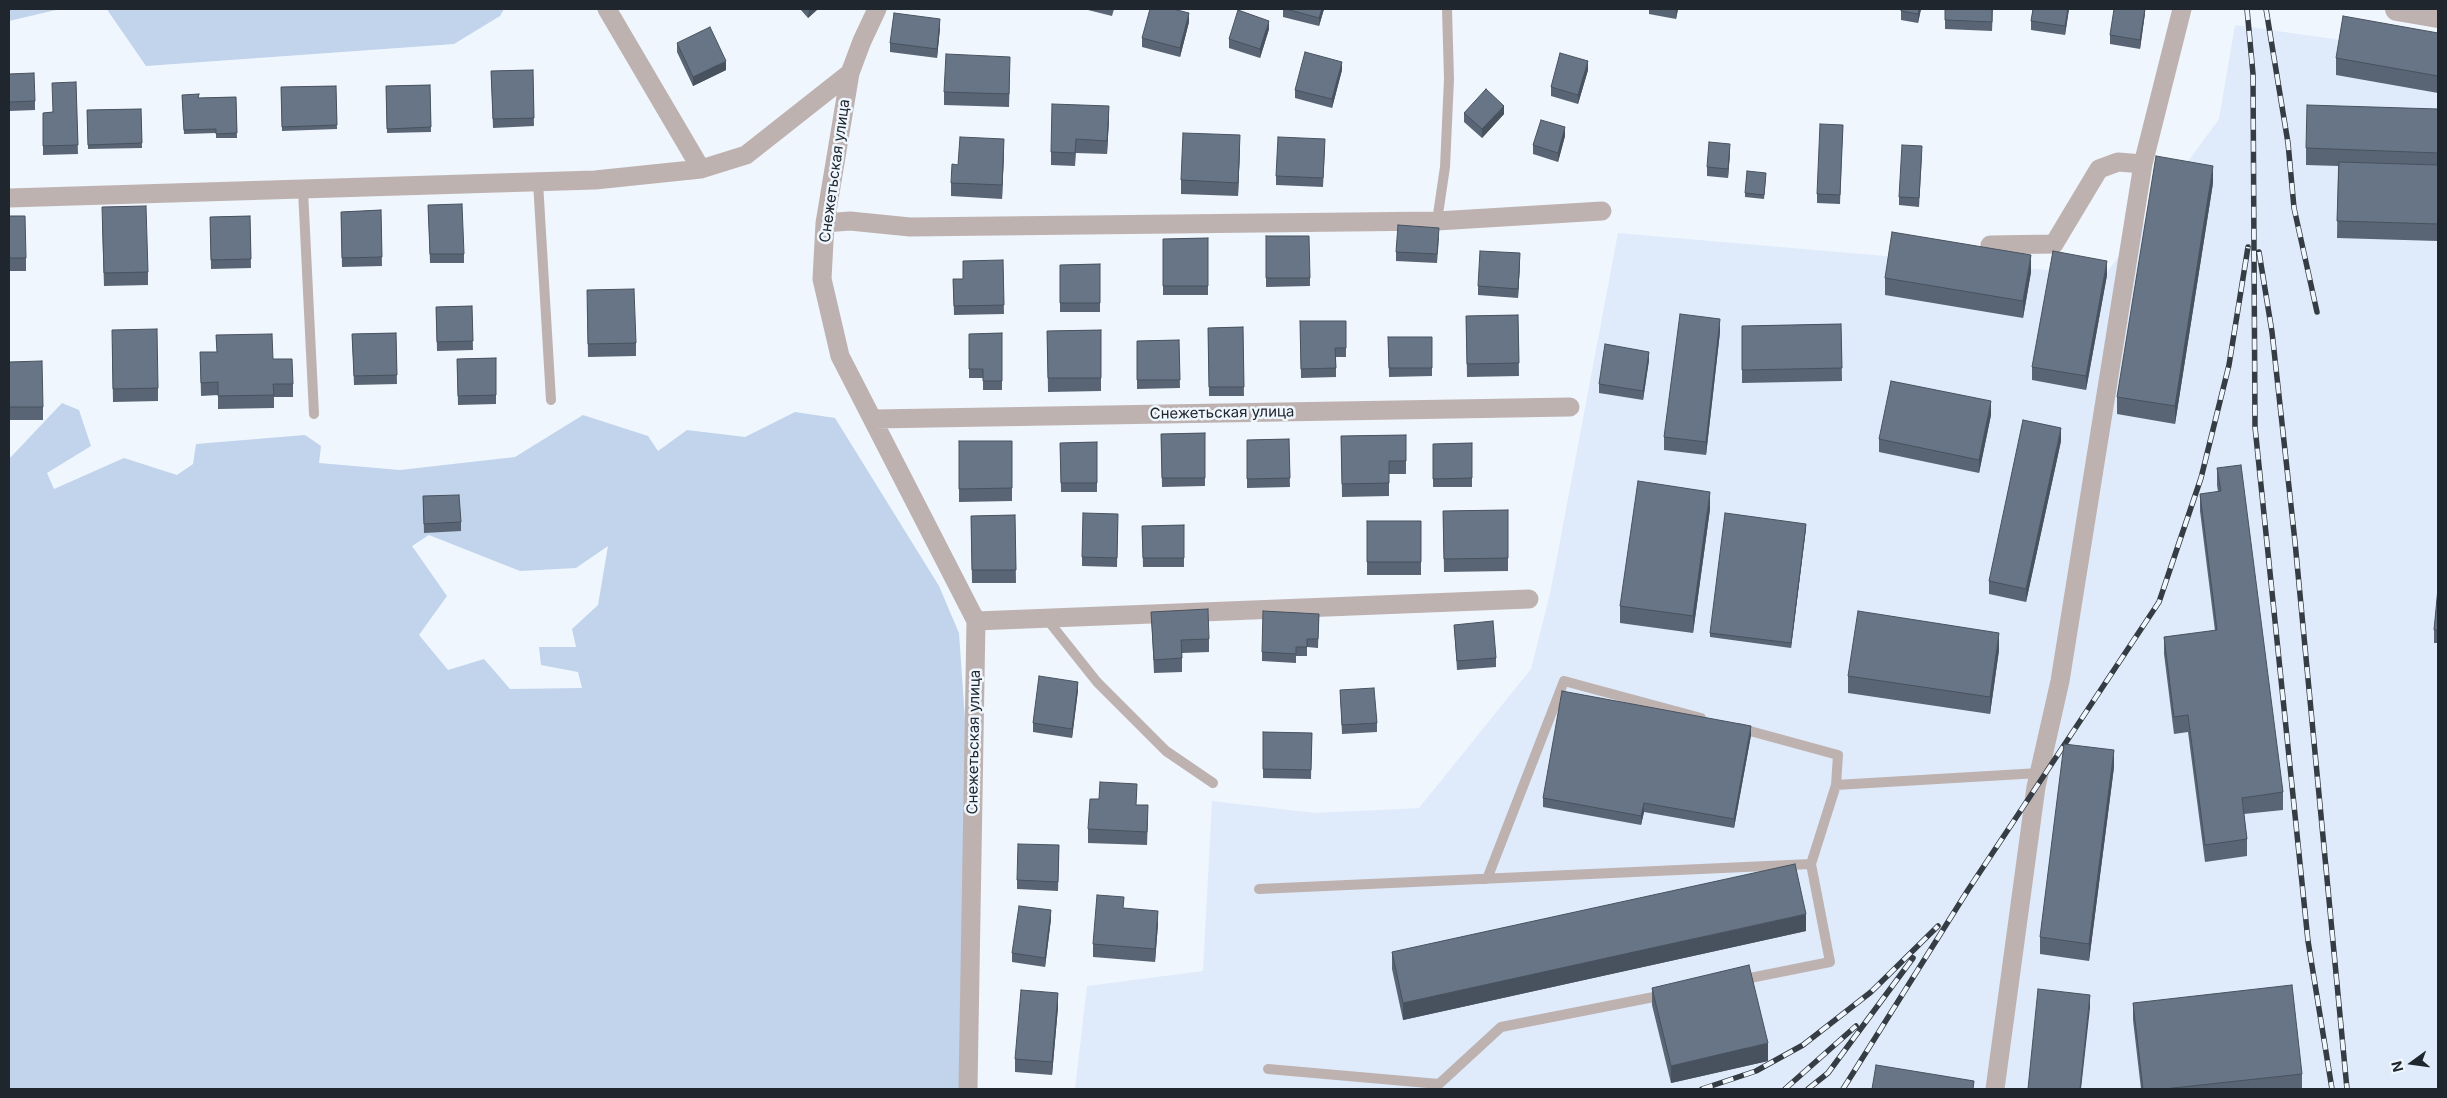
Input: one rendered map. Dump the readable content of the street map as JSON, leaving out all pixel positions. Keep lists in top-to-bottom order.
{
  "streets": {
    "street": ["Снежетьская улица"]
  },
  "north": "left"
}
